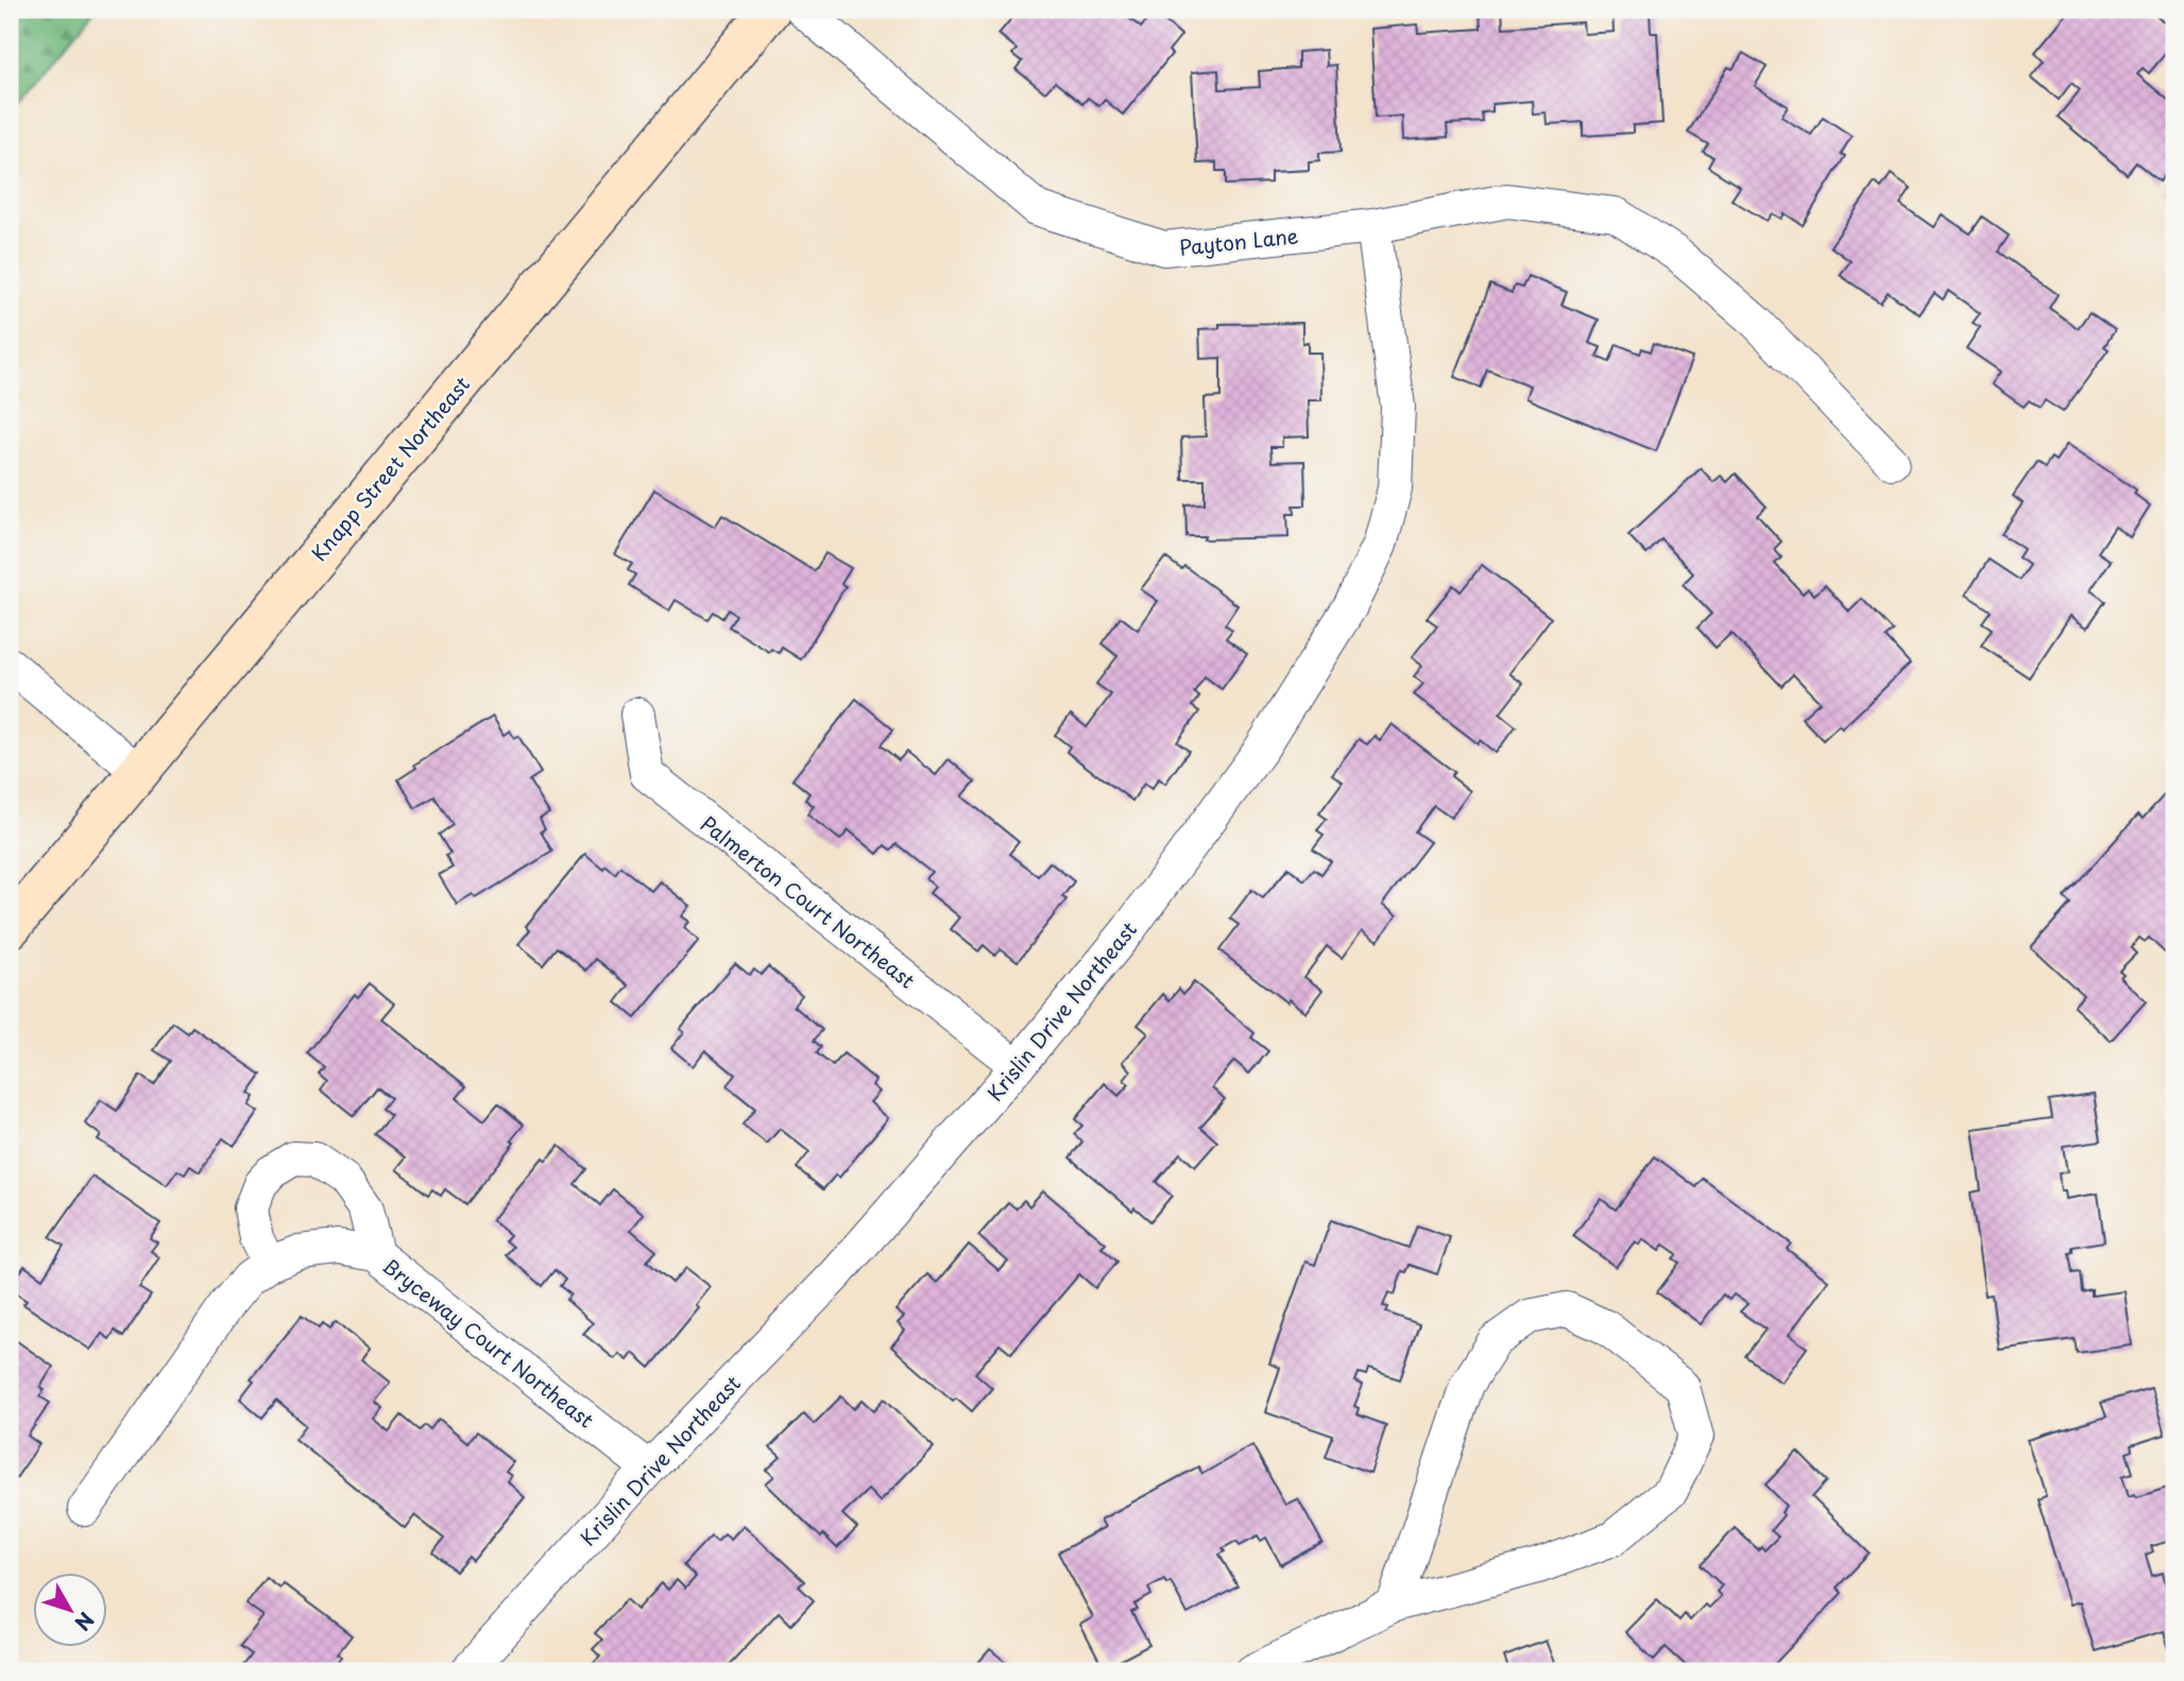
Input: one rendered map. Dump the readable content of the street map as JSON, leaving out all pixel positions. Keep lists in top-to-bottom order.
{
  "streets": {
    "main road": ["Knapp Street Northeast"],
    "street": [
      "Payton Lane",
      "Palmerton Court Northeast",
      "Krislin Drive Northeast",
      "Bryceway Court Northeast"
    ]
  },
  "crossings": [
    ["Payton Lane", "Krislin Drive Northeast"],
    ["Palmerton Court Northeast", "Krislin Drive Northeast"],
    ["Krislin Drive Northeast", "Bryceway Court Northeast"]
  ],
  "north": "bottom right"
}
